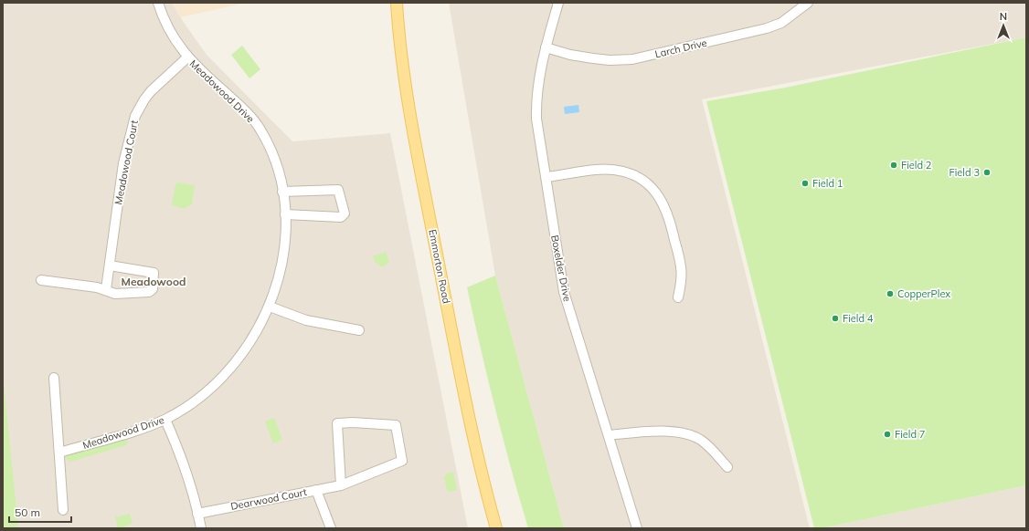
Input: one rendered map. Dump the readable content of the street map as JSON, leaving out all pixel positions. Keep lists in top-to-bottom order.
{
  "streets": {
    "main road": ["Emmorton Road"],
    "street": [
      "Larch Drive",
      "Meadowood Drive",
      "Meadowood Court",
      "Boxelder Drive",
      "Dearwood Court"
    ]
  },
  "crossings": [
    ["Larch Drive", "Boxelder Drive"],
    ["Meadowood Drive", "Meadowood Court"]
  ],
  "districts": ["Meadowood"],
  "places": [
    "Field 2",
    "Field 3",
    "Field 1",
    "CopperPlex",
    "Field 4",
    "Field 7"
  ],
  "scale_bar": "50 m",
  "north": "top"
}
